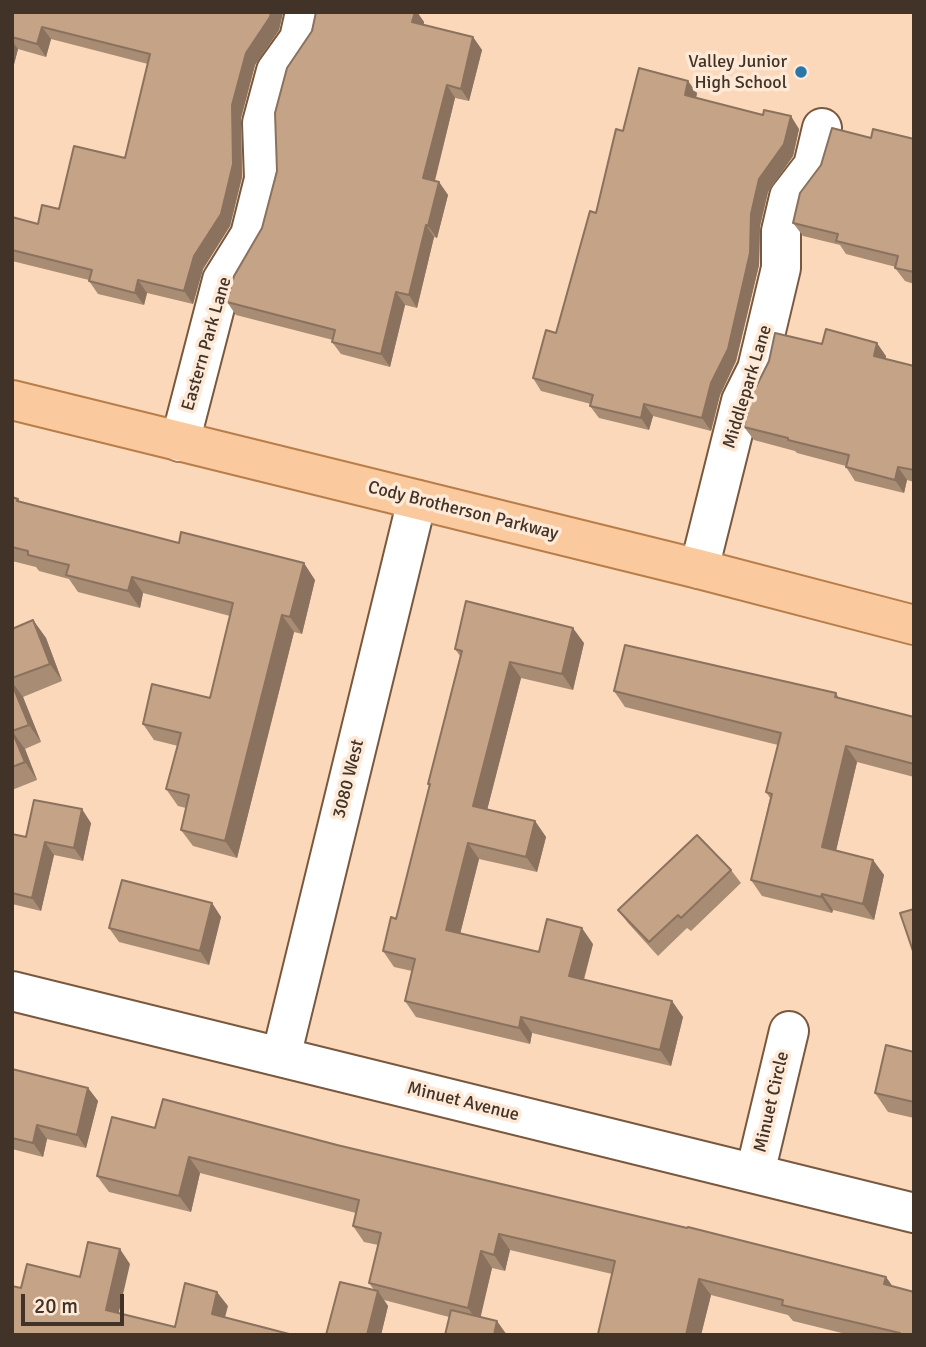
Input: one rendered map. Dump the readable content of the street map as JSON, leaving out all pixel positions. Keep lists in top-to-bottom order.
{
  "streets": {
    "main road": ["Cody Brotherson Parkway"],
    "street": [
      "Eastern Park Lane",
      "Middlepark Lane",
      "3080 West",
      "Minuet Avenue",
      "Minuet Circle"
    ]
  },
  "crossings": [
    ["Eastern Park Lane", "Cody Brotherson Parkway"],
    ["Middlepark Lane", "Cody Brotherson Parkway"],
    ["Cody Brotherson Parkway", "3080 West"],
    ["3080 West", "Minuet Avenue"],
    ["Minuet Avenue", "Minuet Circle"]
  ],
  "places": ["Valley Junior High School"],
  "scale_bar": "20 m"
}
